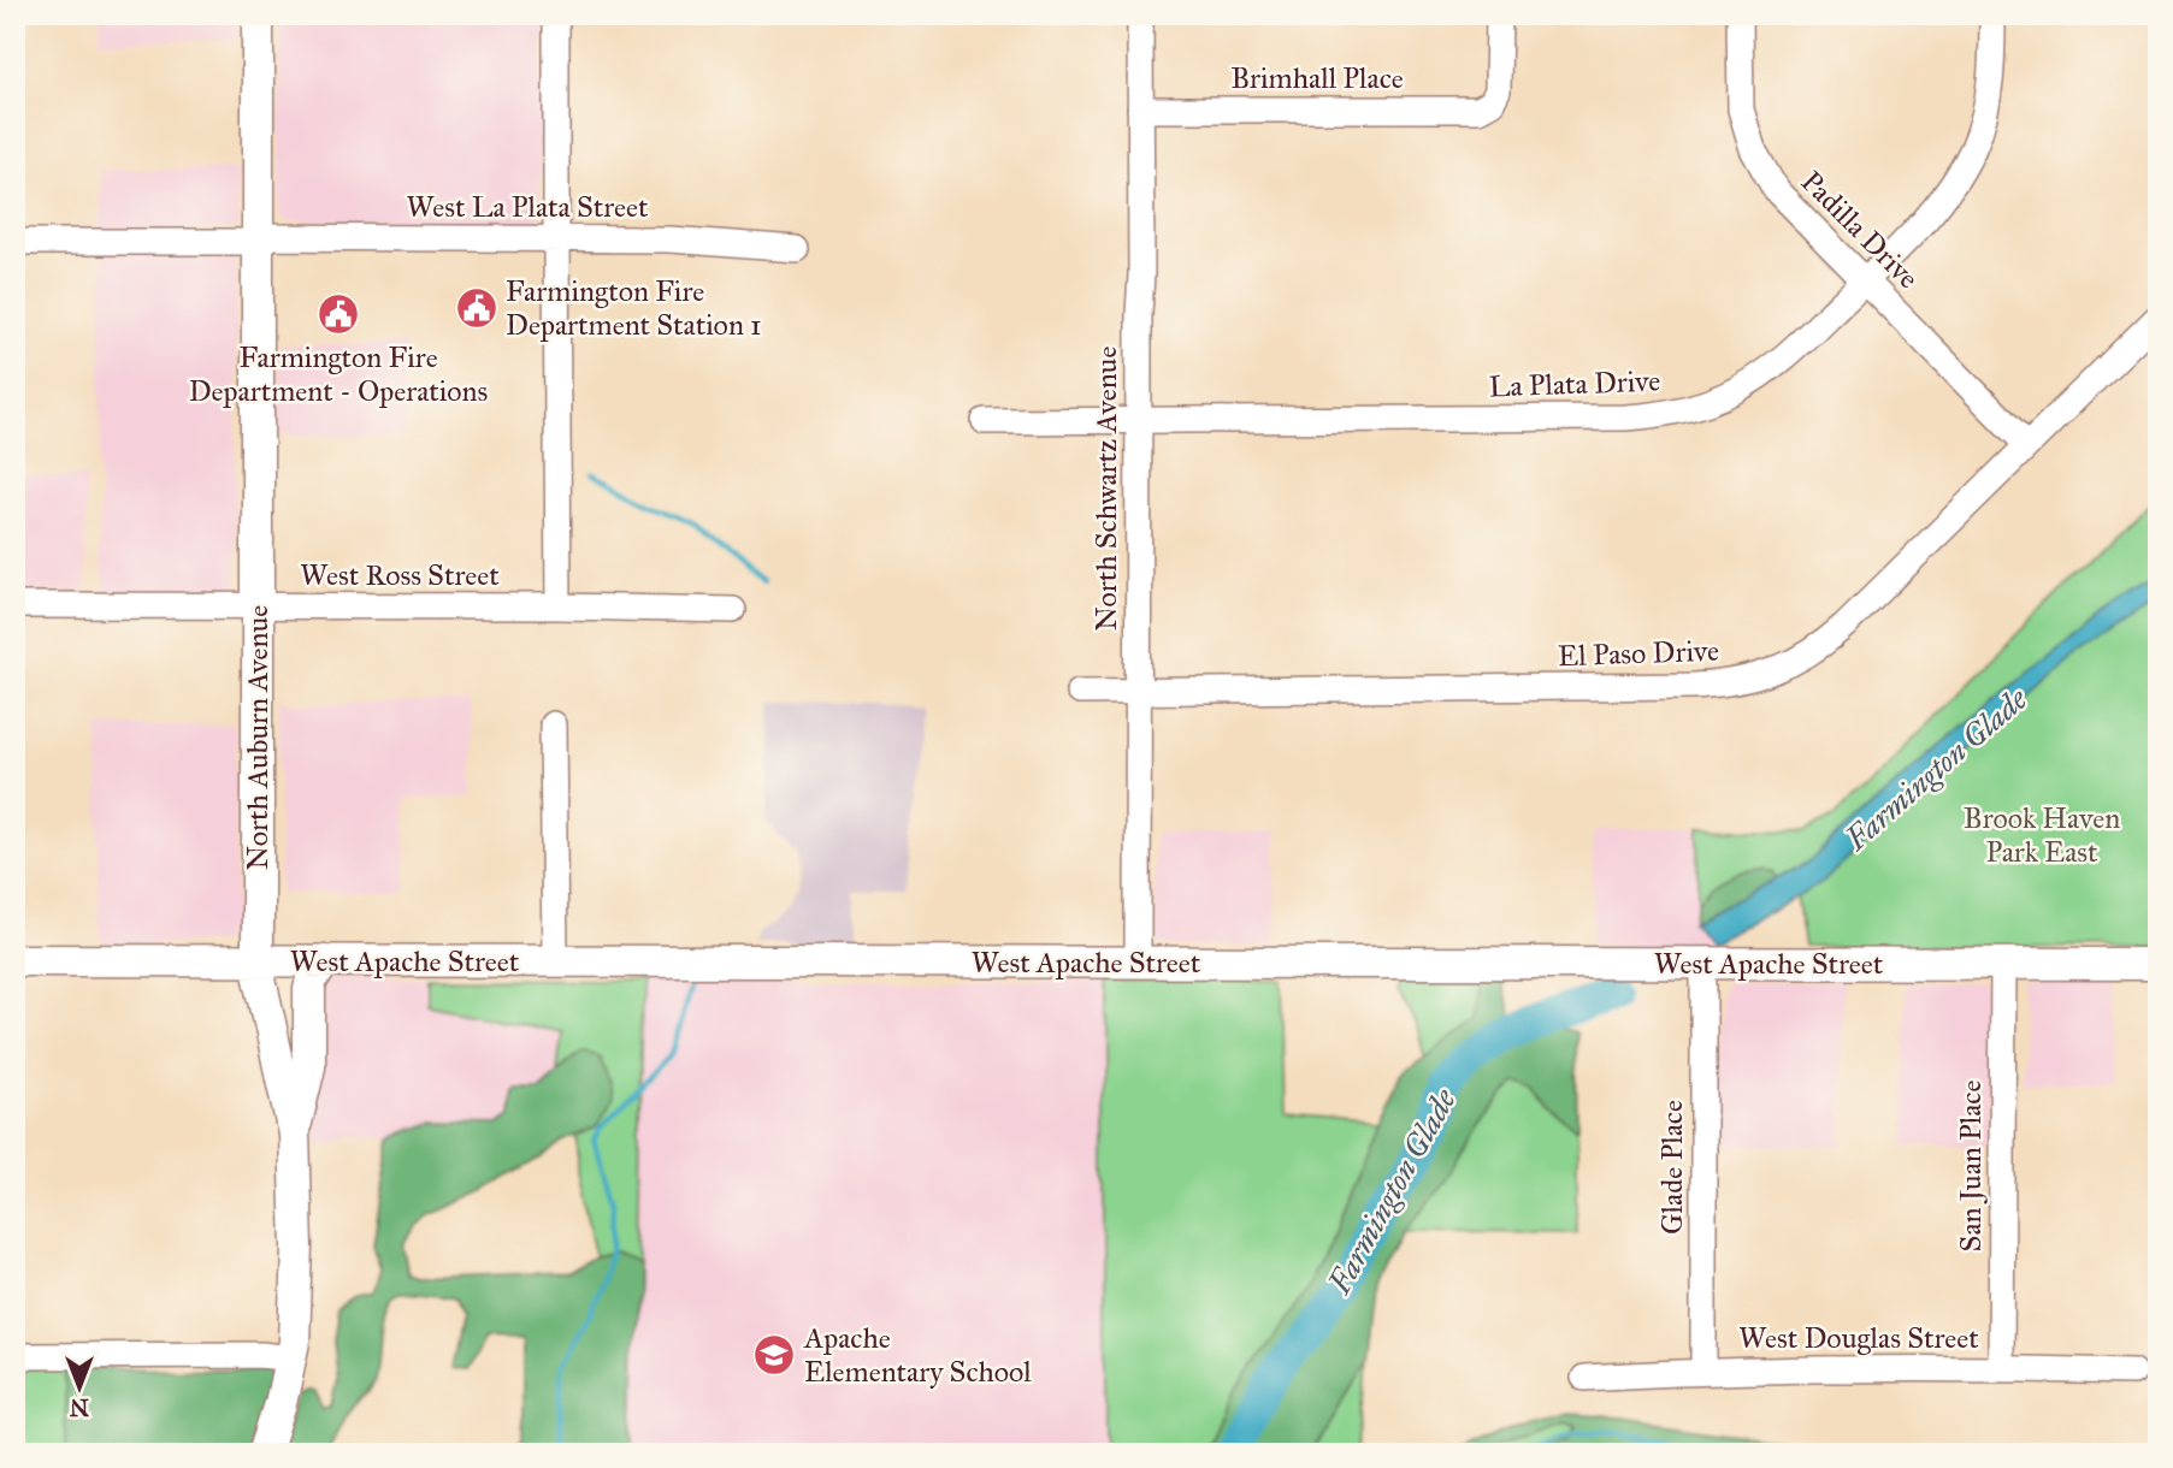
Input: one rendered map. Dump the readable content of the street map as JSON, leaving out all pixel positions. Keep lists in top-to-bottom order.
{
  "streets": {
    "main road": ["North Auburn Avenue", "West Apache Street"],
    "street": [
      "Brimhall Place",
      "West La Plata Street",
      "Padilla Drive",
      "La Plata Drive",
      "North Schwartz Avenue",
      "West Ross Street",
      "El Paso Drive",
      "San Juan Place",
      "Glade Place",
      "West Douglas Street"
    ]
  },
  "crossings": [
    ["Brimhall Place", "North Schwartz Avenue"],
    ["West La Plata Street", "North Auburn Avenue"],
    ["Padilla Drive", "La Plata Drive"],
    ["Padilla Drive", "El Paso Drive"],
    ["La Plata Drive", "North Schwartz Avenue"],
    ["North Schwartz Avenue", "El Paso Drive"],
    ["North Schwartz Avenue", "West Apache Street"],
    ["West Ross Street", "North Auburn Avenue"],
    ["North Auburn Avenue", "West Apache Street"],
    ["West Apache Street", "San Juan Place"],
    ["West Apache Street", "Glade Place"],
    ["San Juan Place", "West Douglas Street"],
    ["Glade Place", "West Douglas Street"]
  ],
  "water": ["Farmington Glade"],
  "parks": ["Brook Haven Park East"],
  "places": {
    "public building": ["Farmington Fire Department Station 1", "Farmington Fire Department - Operations"],
    "school or university": ["Apache Elementary School"]
  },
  "north": "bottom"
}
